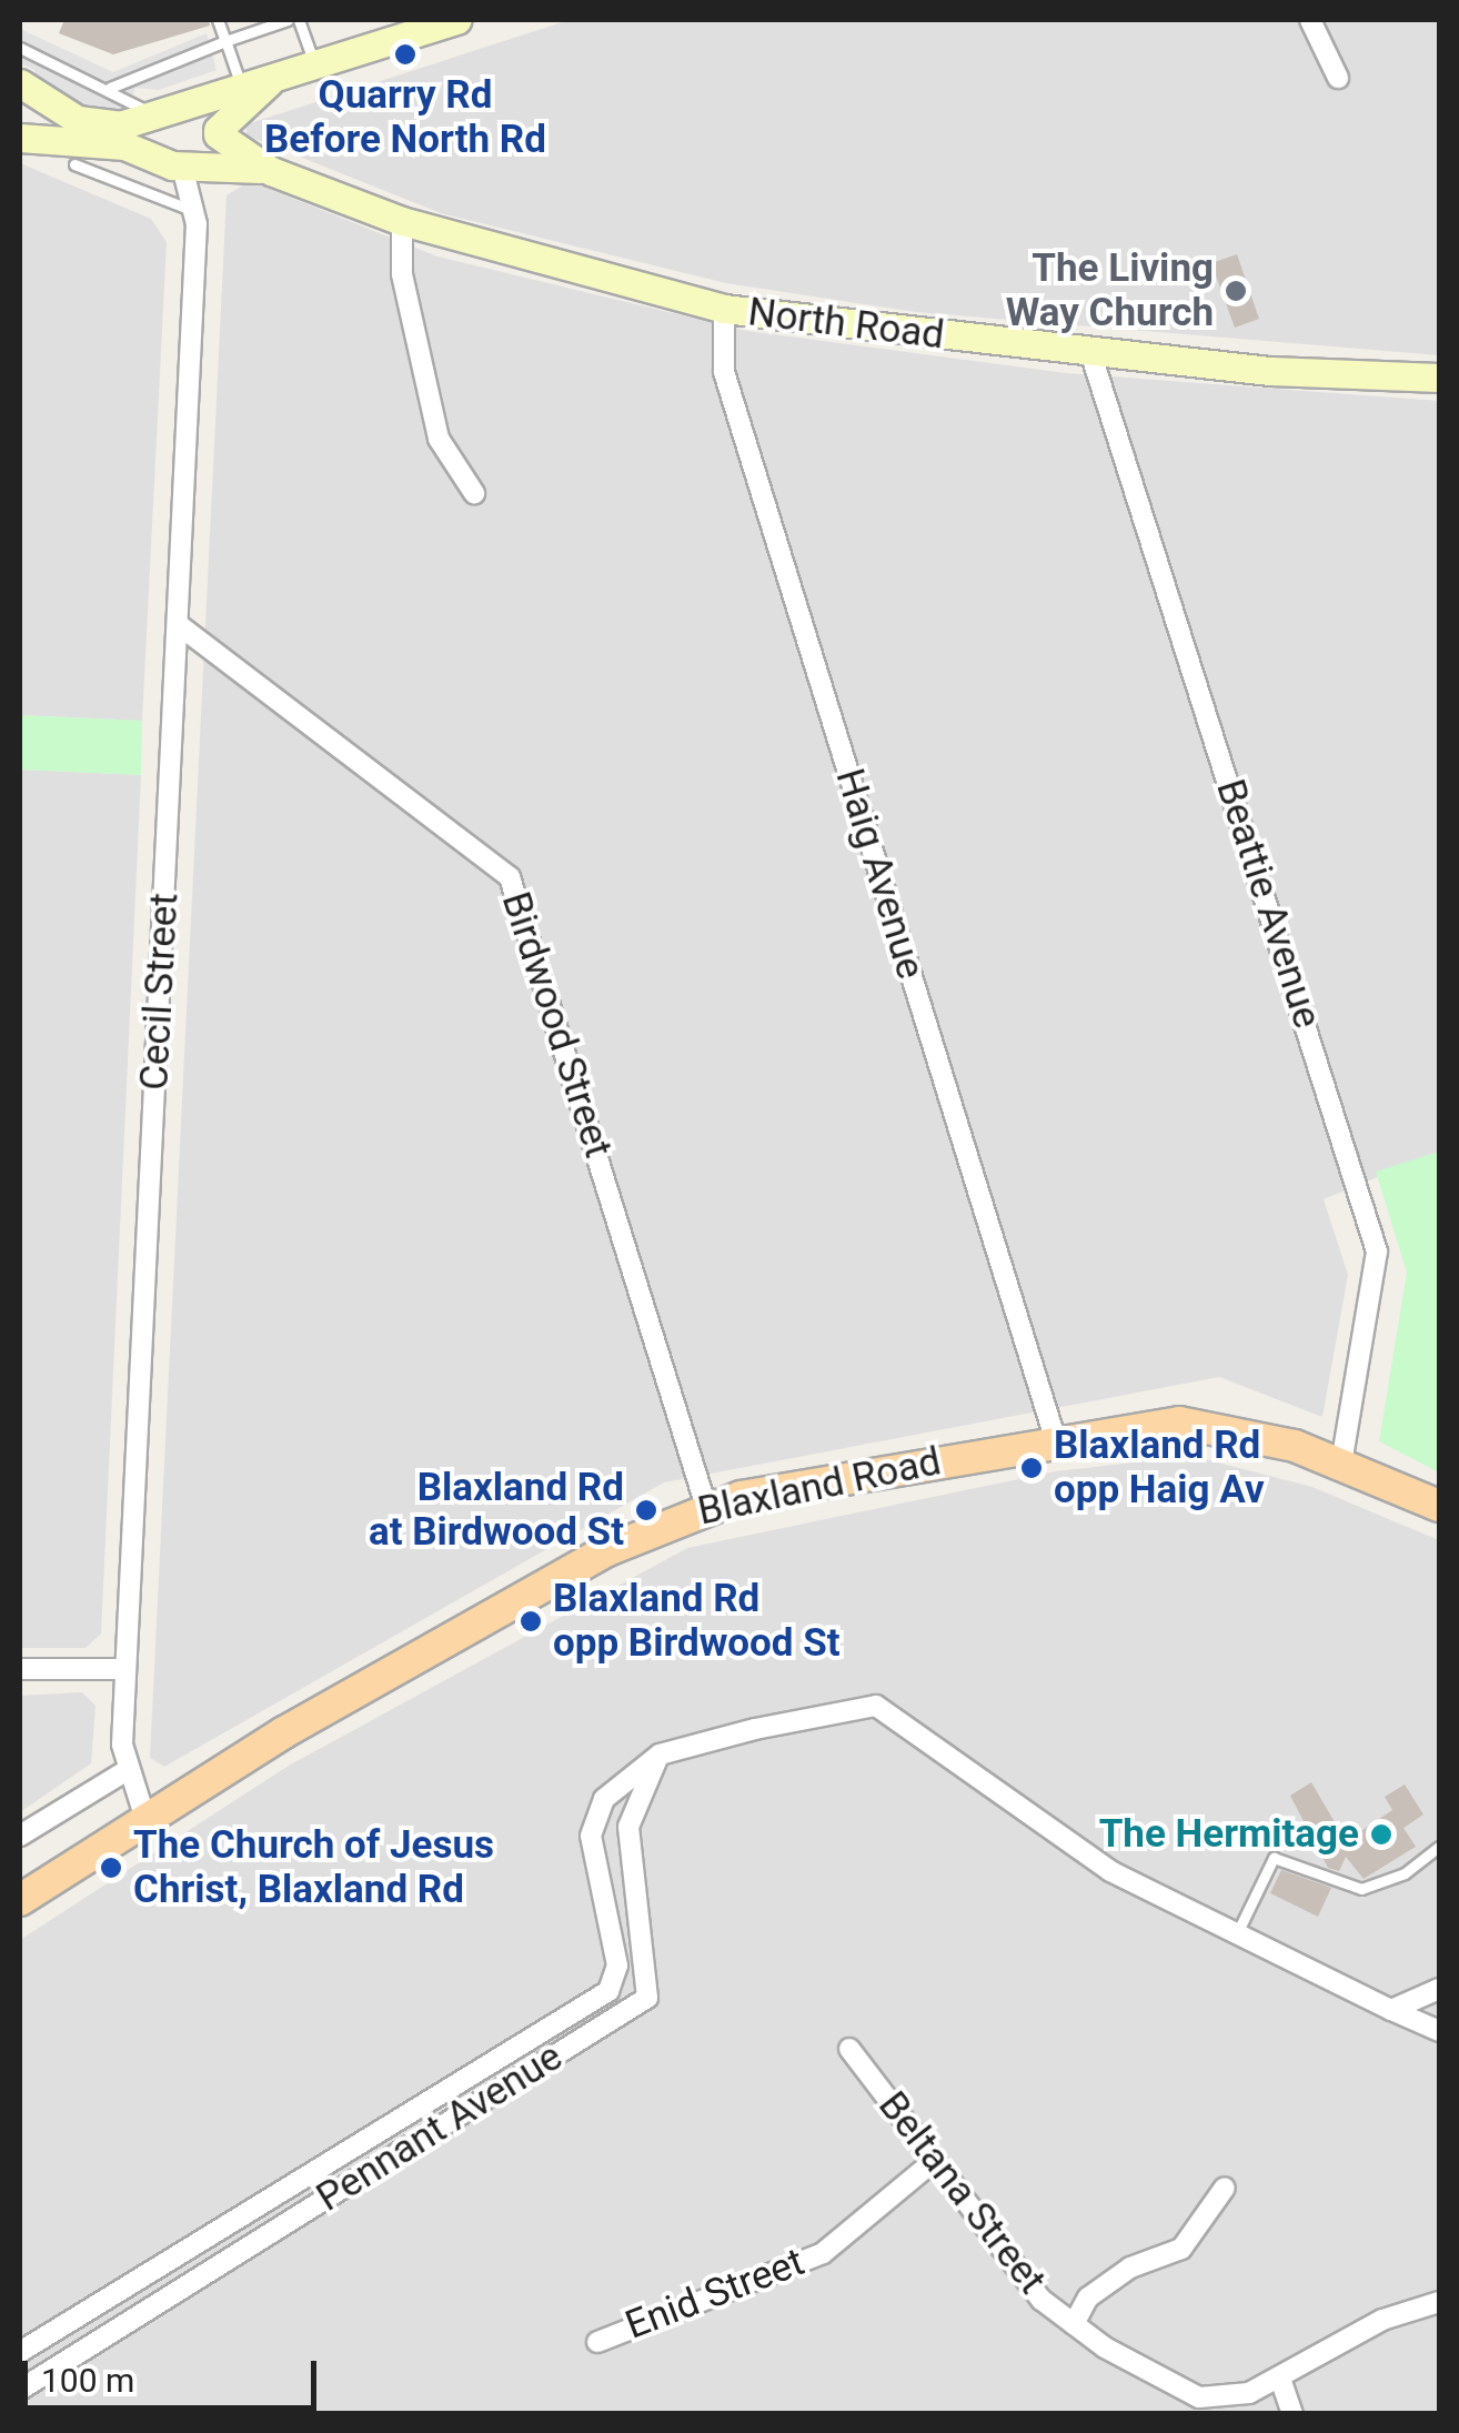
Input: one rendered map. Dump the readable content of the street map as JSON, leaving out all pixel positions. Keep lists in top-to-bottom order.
{
  "streets": {
    "main road": ["Blaxland Road"],
    "street": [
      "North Road",
      "Haig Avenue",
      "Beattie Avenue",
      "Cecil Street",
      "Birdwood Street",
      "Pennant Avenue",
      "Beltana Street",
      "Enid Street"
    ]
  },
  "crossings": [
    ["North Road", "Haig Avenue"],
    ["North Road", "Beattie Avenue"],
    ["North Road", "Cecil Street"],
    ["Haig Avenue", "Blaxland Road"],
    ["Beattie Avenue", "Blaxland Road"],
    ["Cecil Street", "Birdwood Street"],
    ["Cecil Street", "Blaxland Road"],
    ["Birdwood Street", "Blaxland Road"],
    ["Beltana Street", "Enid Street"]
  ],
  "places": [
    "Quarry Rd Before North Rd",
    "The Living Way Church",
    "Blaxland Rd opp Haig Av",
    "Blaxland Rd at Birdwood St",
    "Blaxland Rd opp Birdwood St",
    "The Hermitage",
    "The Church of Jesus Christ, Blaxland Rd"
  ],
  "scale_bar": "100 m"
}
